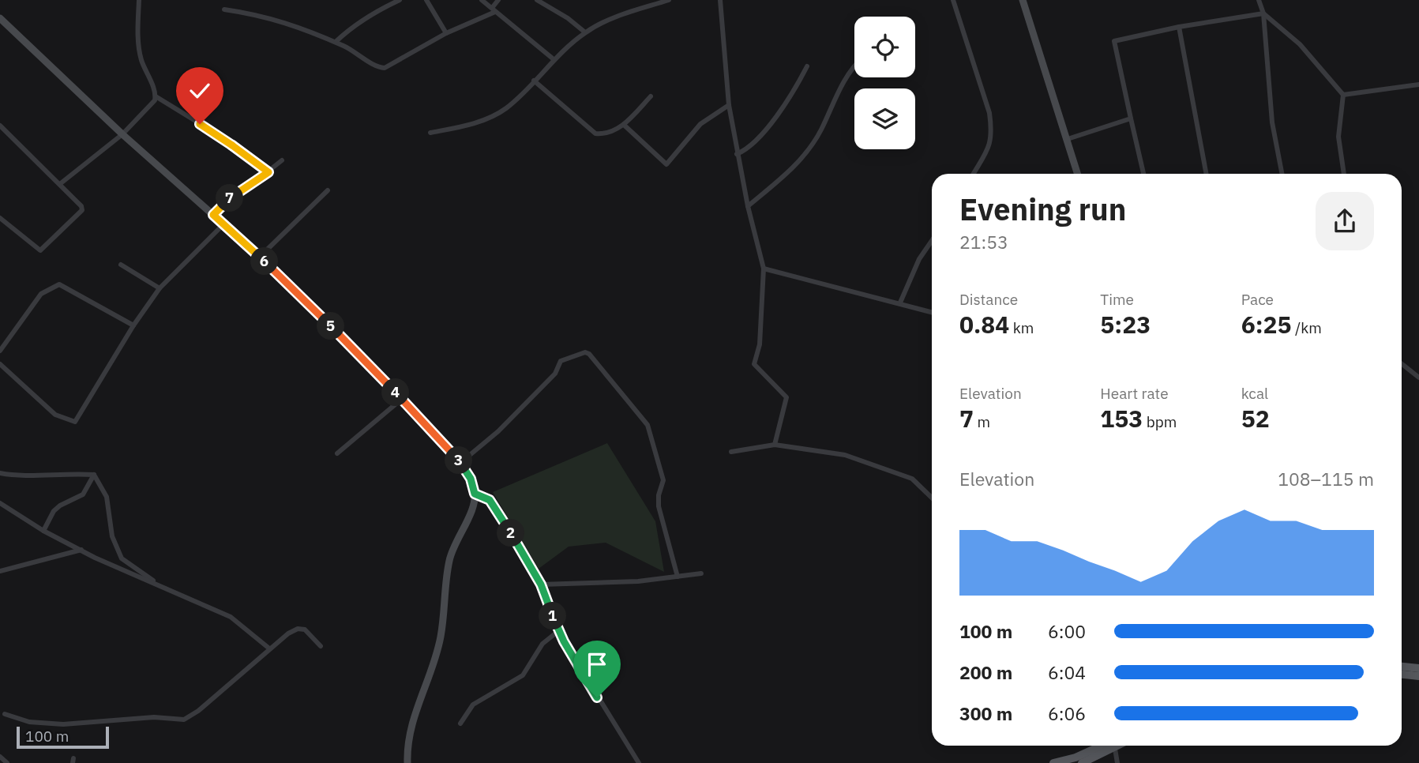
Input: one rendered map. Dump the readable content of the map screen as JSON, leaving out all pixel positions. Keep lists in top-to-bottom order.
{
  "scale_bar": "100 m",
  "page": {
    "heading": ["Evening run", "21:53"],
    "pins": [
      "7",
      "6",
      "5",
      "4",
      "3",
      "2",
      "1"
    ],
    "stats": [
      ["Distance", "0.84 km"],
      ["Time", "5:23"],
      ["Pace", "6:25 /km"],
      ["Elevation", "7 m"],
      ["Heart rate", "153 bpm"],
      ["kcal", "52"]
    ],
    "chart": ["Elevation", "108–115 m"],
    "list": [
      {
        "name": "100 m",
        "note": "6:00"
      },
      {
        "name": "200 m",
        "note": "6:04"
      },
      {
        "name": "300 m",
        "note": "6:06"
      }
    ],
    "scale": "100 m"
  }
}
